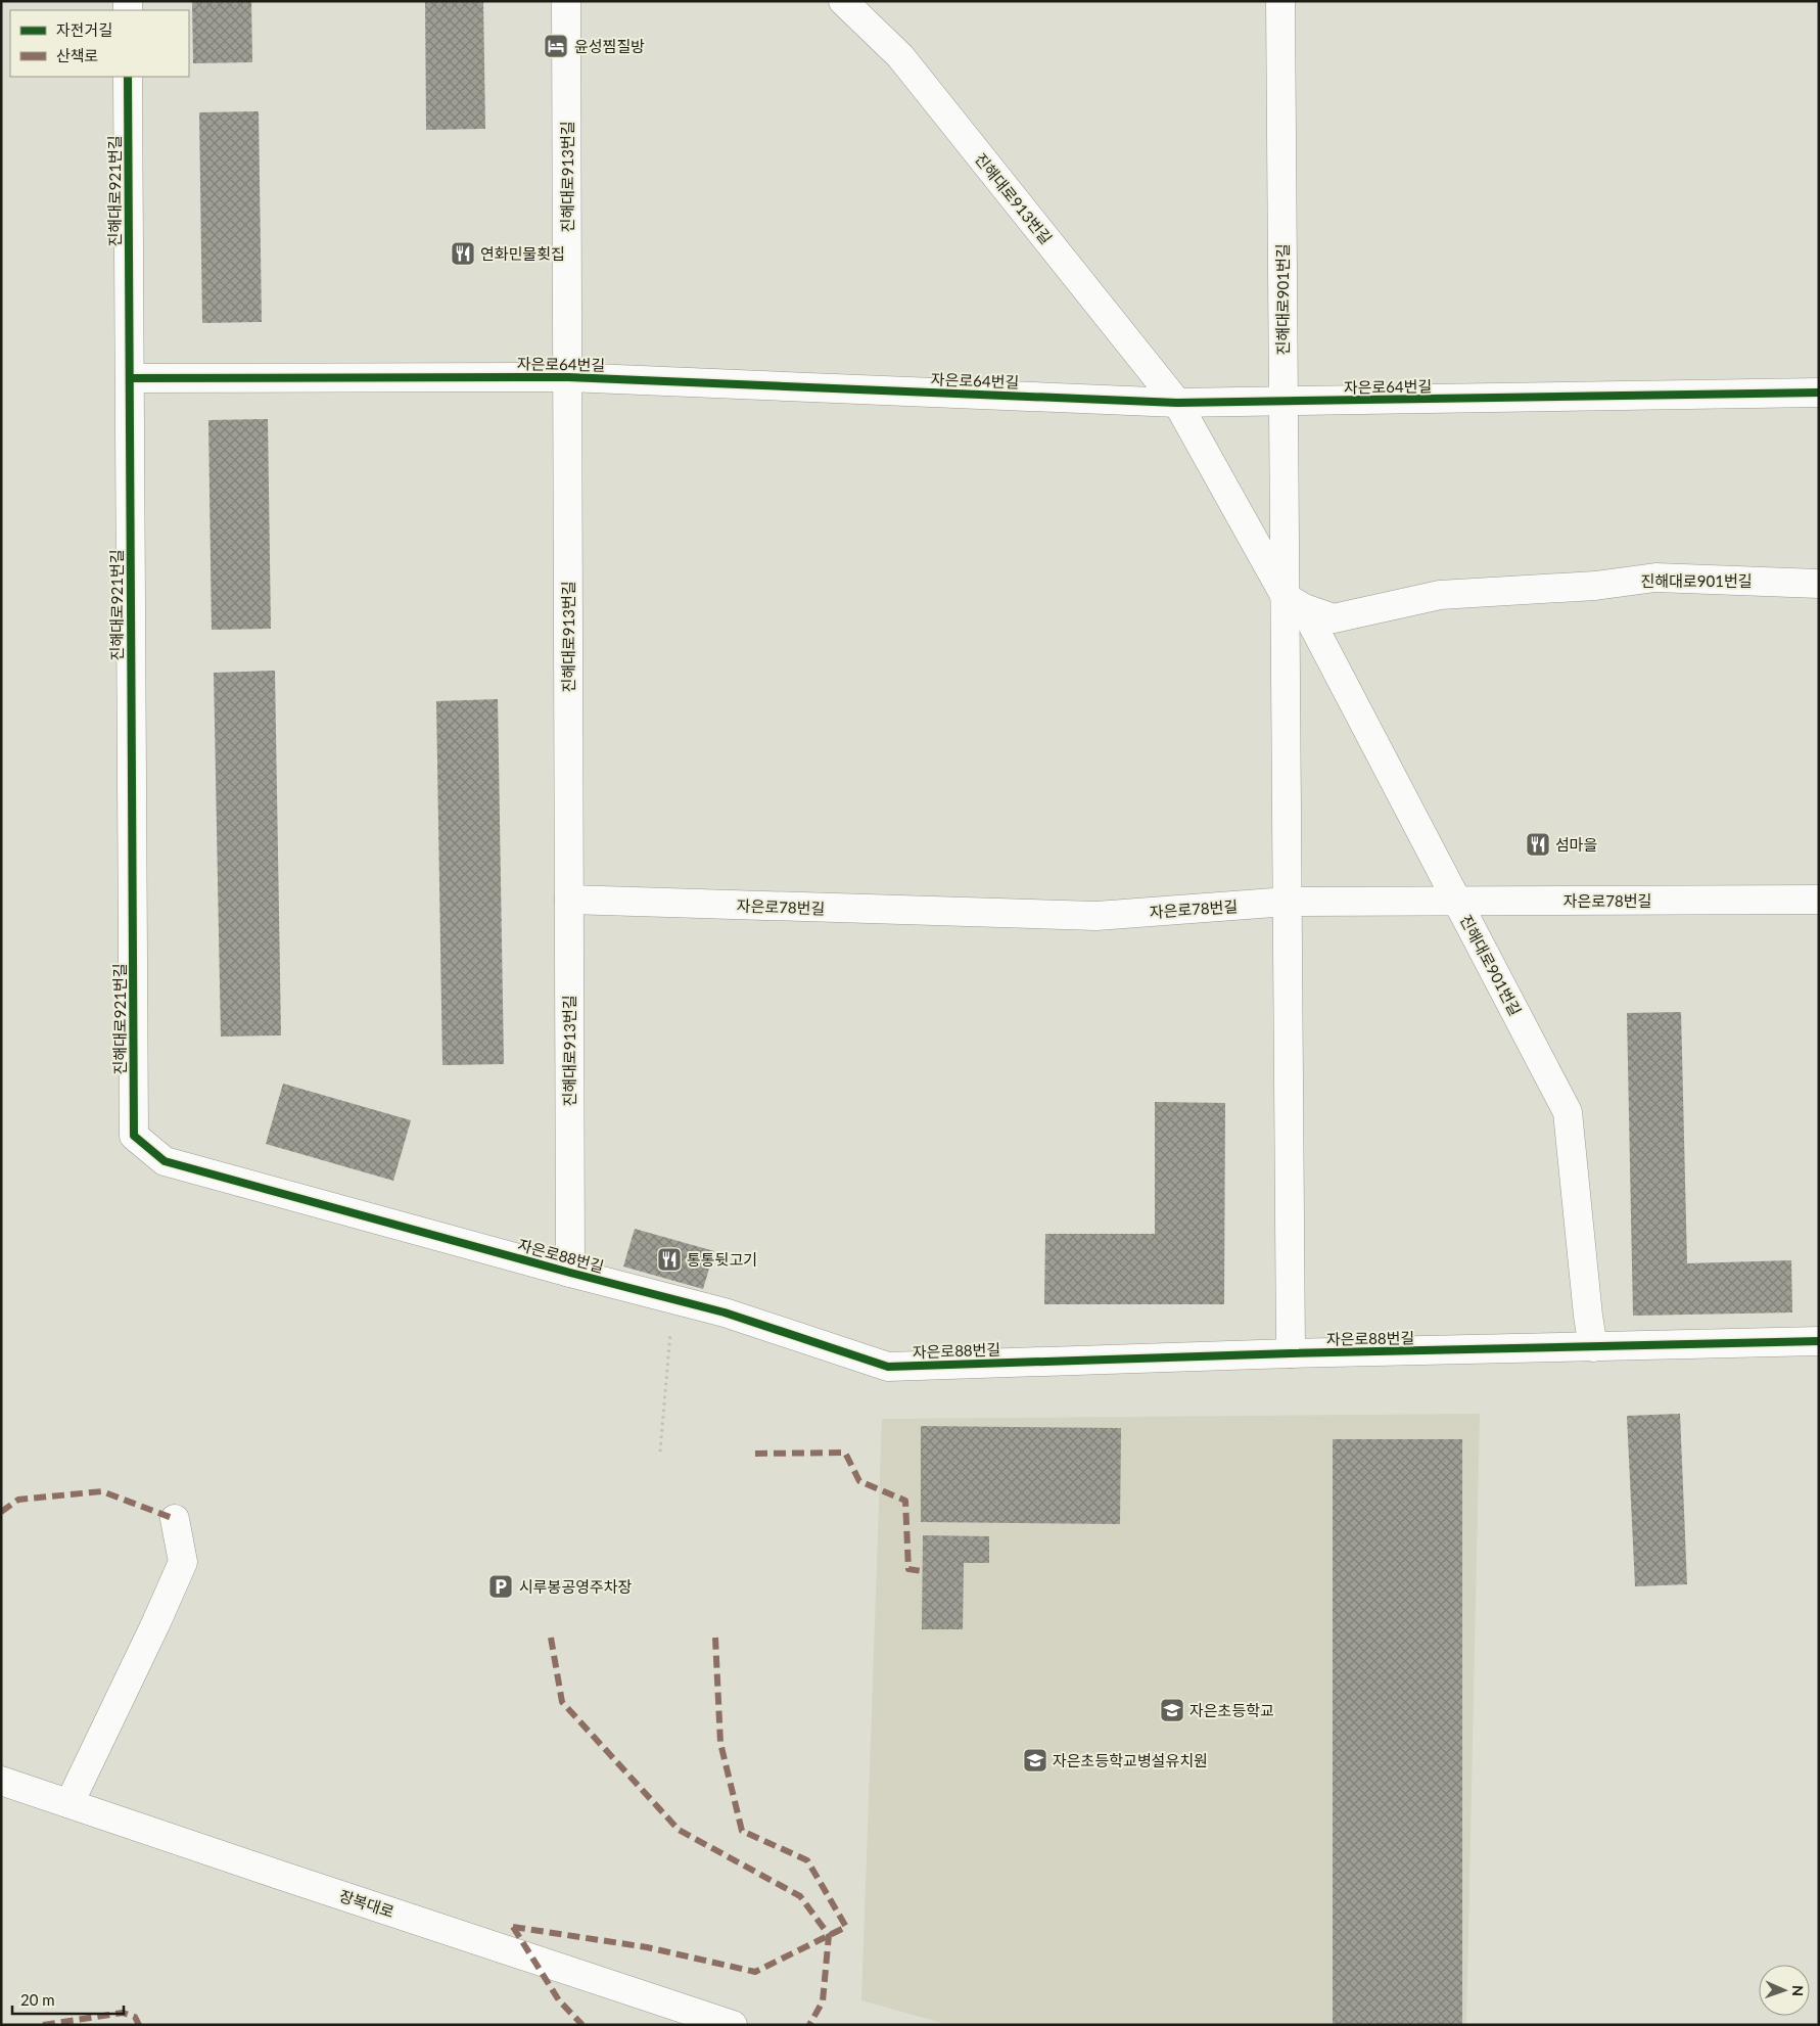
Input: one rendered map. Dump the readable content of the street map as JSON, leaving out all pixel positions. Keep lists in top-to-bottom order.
{
  "streets": {
    "street": [
      "진해대로913번길",
      "진해대로921번길",
      "진해대로901번길",
      "자은로64번길",
      "자은로78번길",
      "자은로88번길",
      "장복대로"
    ]
  },
  "crossings": [
    ["진해대로913번길", "진해대로901번길"],
    ["진해대로913번길", "자은로64번길"],
    ["진해대로913번길", "자은로78번길"],
    ["진해대로913번길", "자은로88번길"],
    ["진해대로921번길", "자은로64번길"],
    ["진해대로921번길", "자은로88번길"],
    ["진해대로901번길", "자은로64번길"],
    ["진해대로901번길", "자은로78번길"],
    ["진해대로901번길", "자은로88번길"]
  ],
  "places": {
    "hotel": ["윤성찜질방"],
    "restaurant": ["연화민물횟집", "섬마을", "통통뒷고기"],
    "parking": ["시루봉공영주차장"],
    "school or university": ["자은초등학교", "자은초등학교병설유치원"]
  },
  "legend": ["자전거길", "산책로"],
  "scale_bar": "20 m",
  "north": "right"
}
